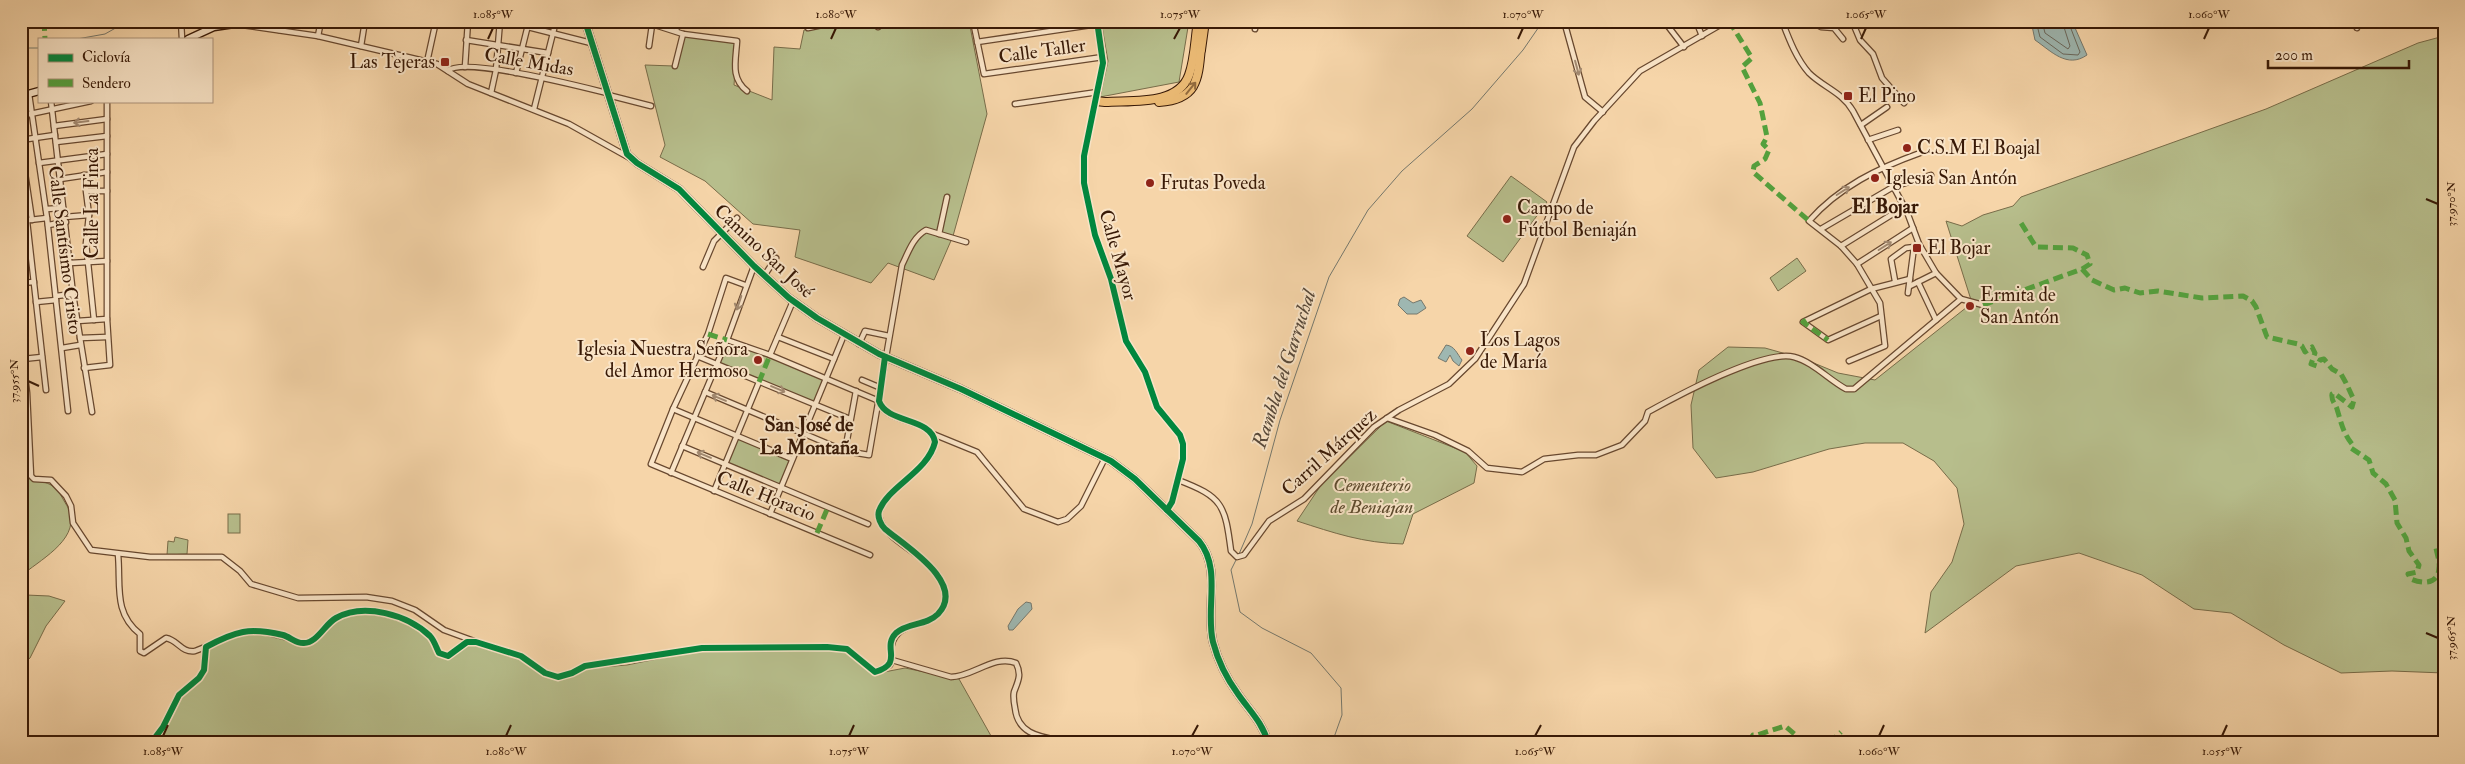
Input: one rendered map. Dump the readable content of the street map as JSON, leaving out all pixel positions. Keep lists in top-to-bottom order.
{
  "streets": {
    "main road": ["Camino San José"],
    "street": [
      "Calle Taller",
      "Calle Midas",
      "Calle La Finca",
      "Calle Santísimo Cristo",
      "Calle Mayor",
      "Carril Márquez",
      "Calle Horacio"
    ]
  },
  "crossings": [
    ["Calle Taller", "Calle Mayor"],
    ["Calle Midas", "Camino San José"],
    ["Camino San José", "Calle Mayor"],
    ["Calle Mayor", "Carril Márquez"]
  ],
  "districts": ["El Bojar", "San José de La Montaña"],
  "water": ["Rambla del Garruchal"],
  "parks": ["Cementerio de Beniajan"],
  "places": {
    "transit": ["Las Tejeras", "El Pino", "El Bojar"],
    "other": [
      "C.S.M El Boajal",
      "Iglesia San Antón",
      "Frutas Poveda",
      "Campo de Fútbol Beniaján",
      "Ermita de San Antón",
      "Los Lagos de María",
      "Iglesia Nuestra Señora del Amor Hermoso"
    ]
  },
  "legend": ["Ciclovía", "Sendero"],
  "scale_bar": "200 m",
  "coordinates": [
    "1.085°W",
    "1.080°W",
    "1.075°W",
    "1.070°W",
    "1.065°W",
    "1.060°W",
    "37.970°N",
    "37.955°N",
    "37.965°N",
    "1.055°W"
  ]
}
